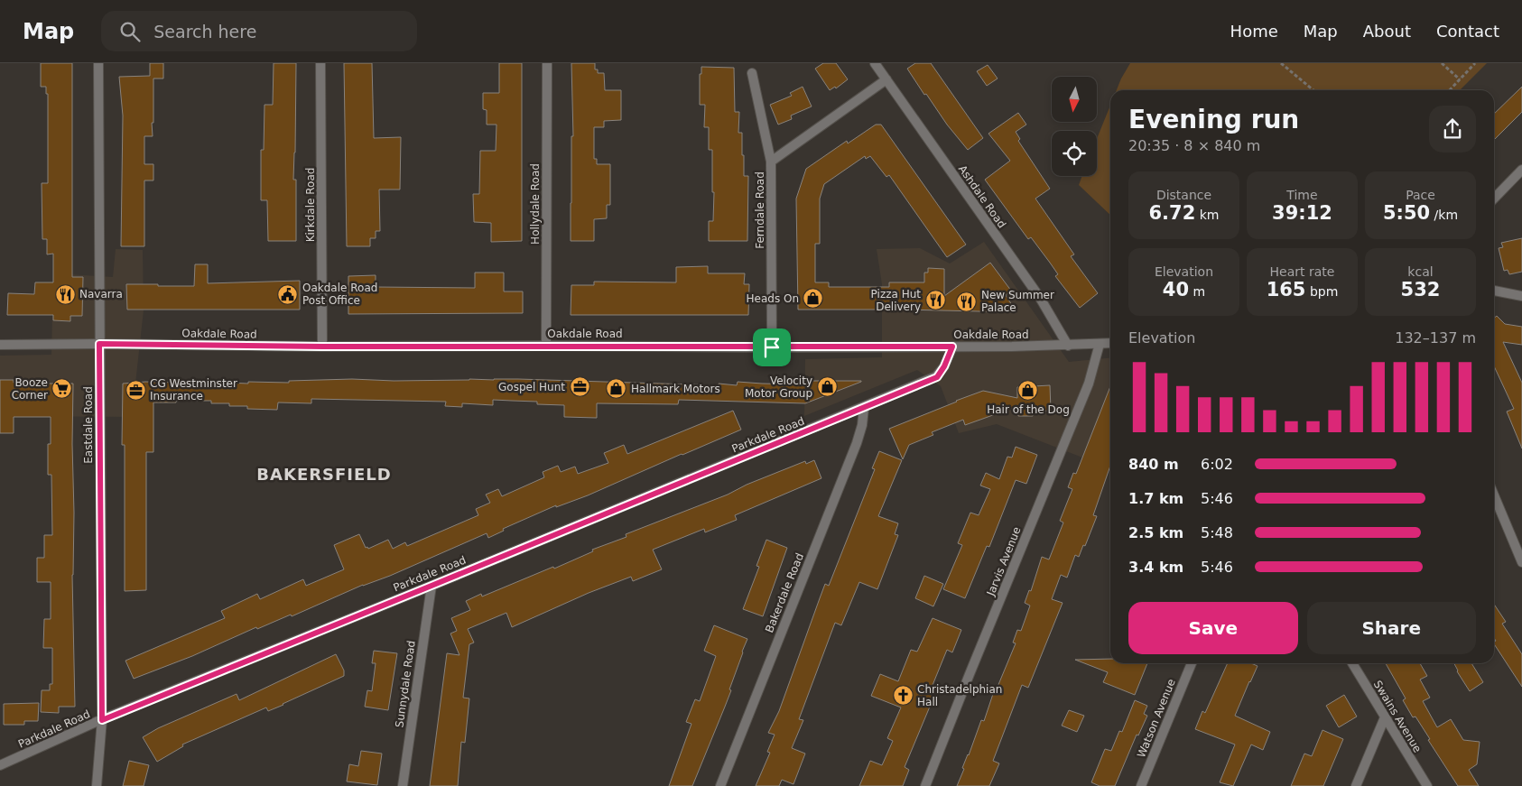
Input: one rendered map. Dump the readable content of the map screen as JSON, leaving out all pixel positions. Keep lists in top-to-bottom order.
{
  "streets": {
    "street": [
      "Ashdale Road",
      "Hollydale Road",
      "Kirkdale Road",
      "Ferndale Road",
      "Oakdale Road",
      "Eastdale Road",
      "Parkdale Road",
      "Jarvis Avenue",
      "Bakerdale Road",
      "Sunnydale Road",
      "Swains Avenue",
      "Watson Avenue"
    ]
  },
  "crossings": [
    ["Ashdale Road", "Ferndale Road"],
    ["Ashdale Road", "Oakdale Road"],
    ["Hollydale Road", "Oakdale Road"],
    ["Kirkdale Road", "Oakdale Road"],
    ["Ferndale Road", "Oakdale Road"],
    ["Oakdale Road", "Eastdale Road"],
    ["Oakdale Road", "Parkdale Road"],
    ["Oakdale Road", "Jarvis Avenue"],
    ["Eastdale Road", "Parkdale Road"],
    ["Parkdale Road", "Bakerdale Road"],
    ["Parkdale Road", "Sunnydale Road"]
  ],
  "districts": ["BAKERSFIELD"],
  "places": {
    "restaurant": ["Navarra", "Pizza Hut Delivery", "New Summer Palace"],
    "public building": ["Oakdale Road Post Office"],
    "shop": [
      "Heads On",
      "Velocity Motor Group",
      "Hallmark Motors",
      "Hair of the Dog"
    ],
    "office": ["Gospel Hunt", "CG Westminster Insurance"],
    "supermarket": ["Booze Corner"],
    "church": ["Christadelphian Hall"]
  },
  "north": "bottom",
  "page": {
    "header": "Map",
    "search": "Search here",
    "nav": [
      "Home",
      "Map",
      "About",
      "Contact"
    ],
    "heading": ["Evening run", "20:35 · 8 × 840 m"],
    "stats": [
      ["Distance", "6.72 km"],
      ["Time", "39:12"],
      ["Pace", "5:50 /km"],
      ["Elevation", "40 m"],
      ["Heart rate", "165 bpm"],
      ["kcal", "532"]
    ],
    "chart": ["Elevation", "132–137 m"],
    "list": [
      {
        "name": "840 m",
        "note": "6:02"
      },
      {
        "name": "1.7 km",
        "note": "5:46"
      },
      {
        "name": "2.5 km",
        "note": "5:48"
      },
      {
        "name": "3.4 km",
        "note": "5:46"
      }
    ],
    "buttons": ["Save", "Share"]
  }
}
